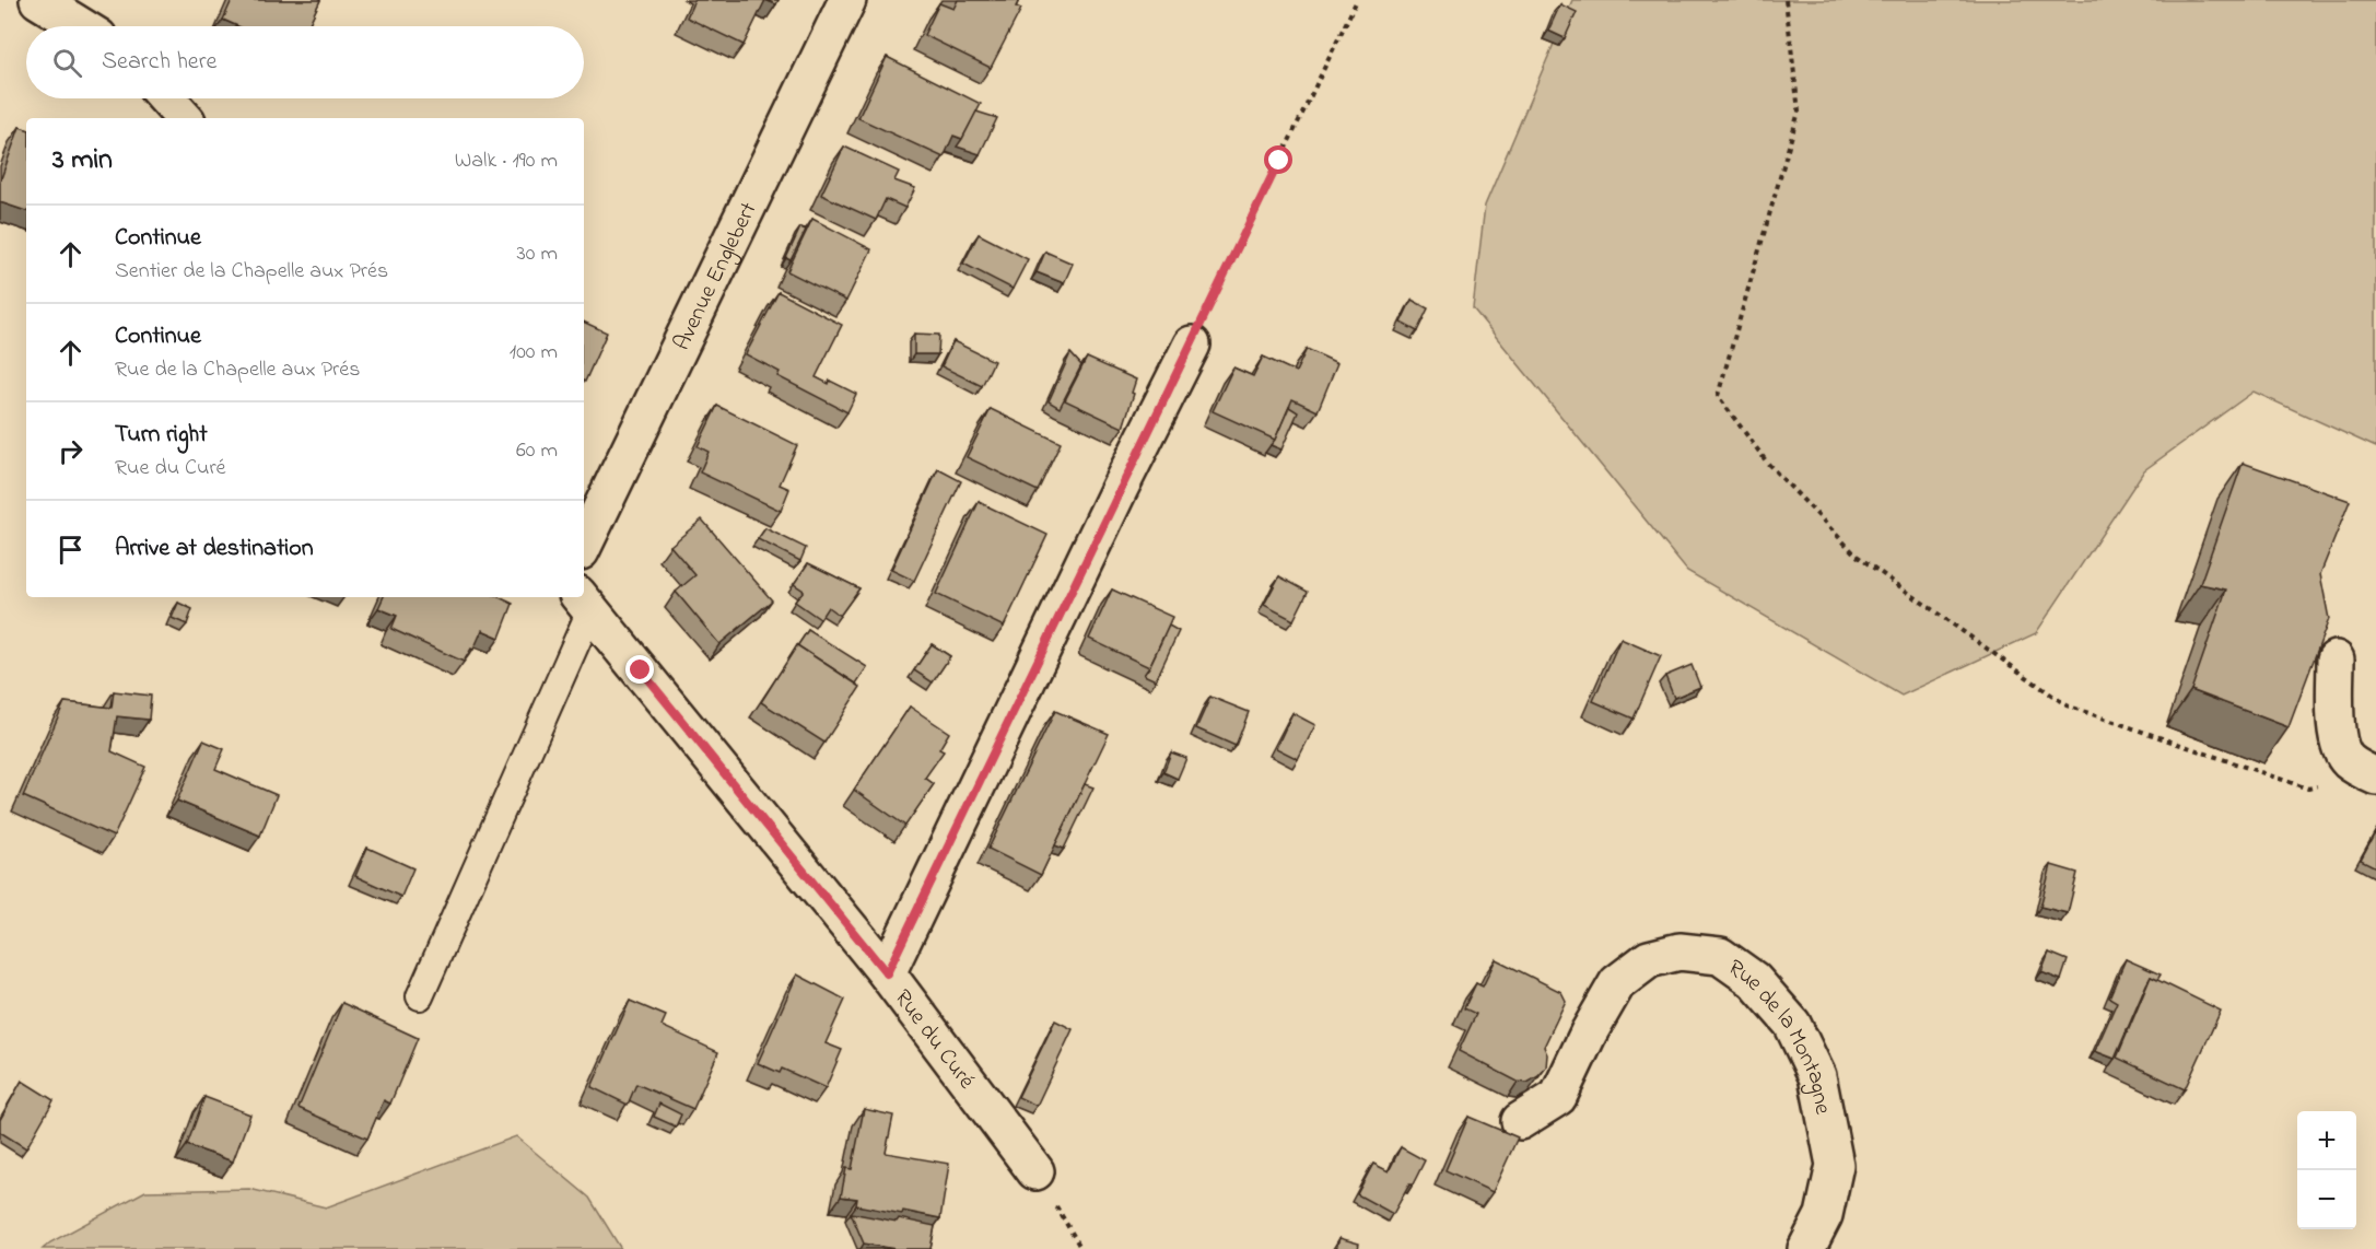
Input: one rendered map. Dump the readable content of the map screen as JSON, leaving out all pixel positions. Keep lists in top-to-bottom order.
{
  "streets": {
    "street": ["Avenue Englebert", "Rue du Curé", "Rue de la Montagne"]
  },
  "page": {
    "search": "Search here",
    "heading": ["3 min", "Walk · 190 m"],
    "list": [
      ["Continue", "Sentier de la Chapelle aux Prés", "30 m"],
      ["Continue", "Rue de la Chapelle aux Prés", "100 m"],
      ["Turn right", "Rue du Curé", "60 m"],
      "Arrive at destination"
    ],
    "map_buttons": ["+", "−"]
  }
}
